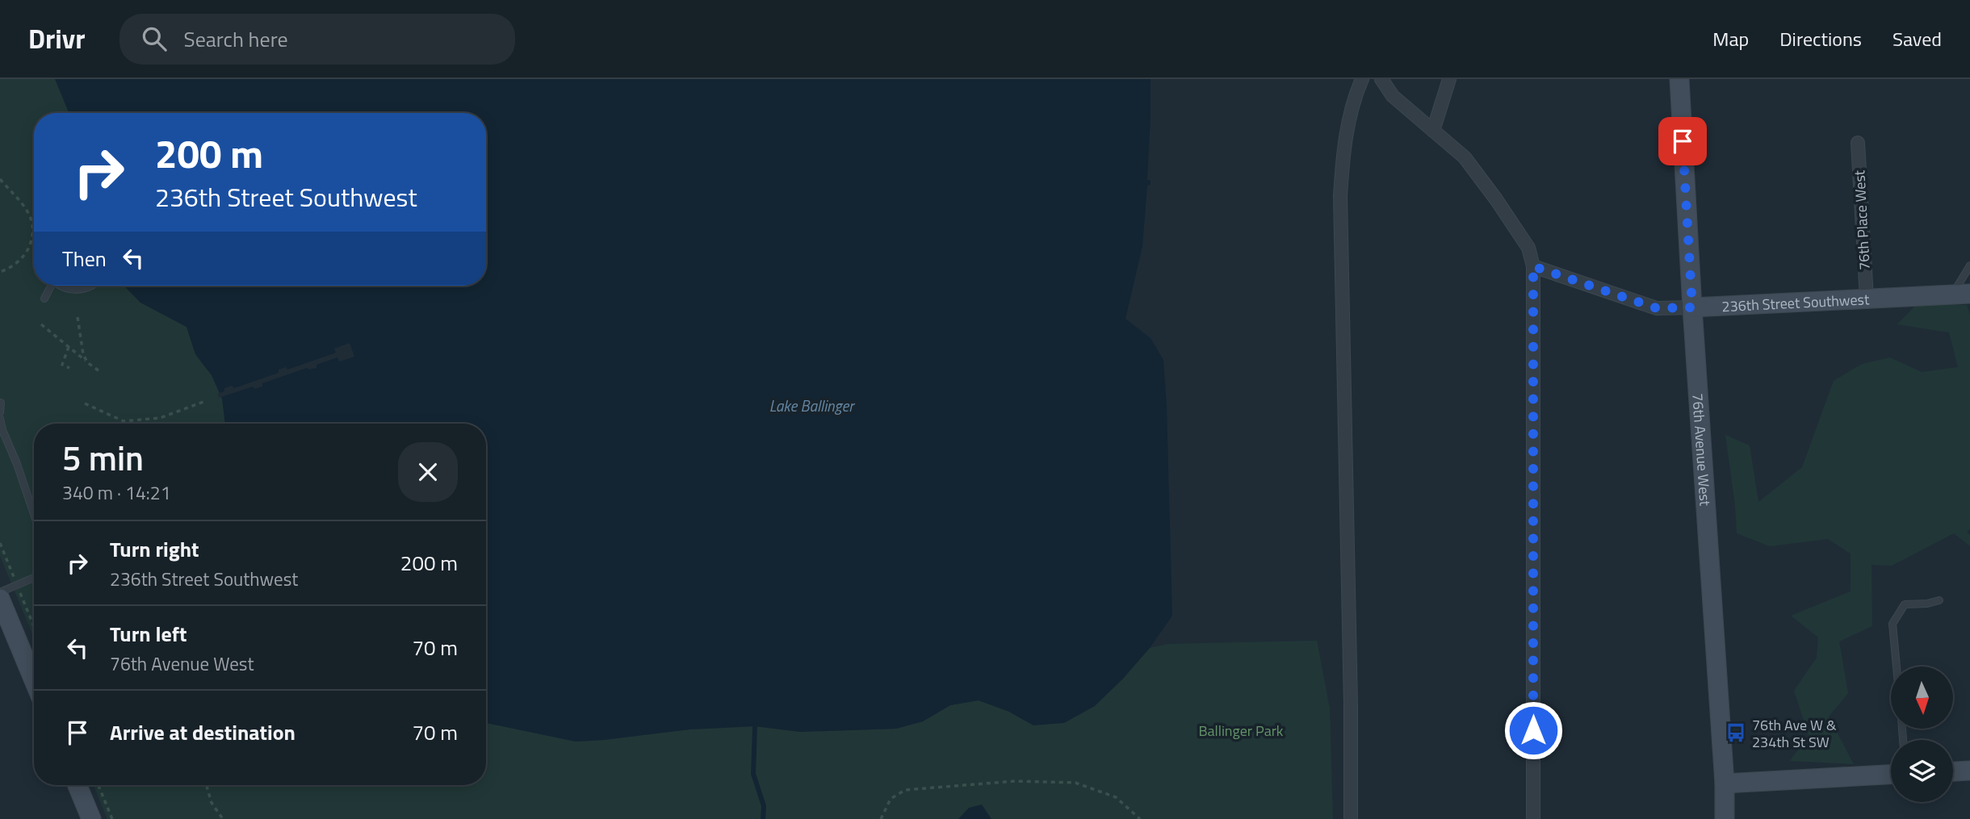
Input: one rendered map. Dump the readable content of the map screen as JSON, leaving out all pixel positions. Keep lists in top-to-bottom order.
{
  "streets": {
    "street": ["76th Place West", "236th Street Southwest", "76th Avenue West"]
  },
  "crossings": [
    ["76th Place West", "236th Street Southwest"],
    ["236th Street Southwest", "76th Avenue West"]
  ],
  "water": ["Lake Ballinger"],
  "parks": ["Ballinger Park"],
  "places": {
    "bus stop": ["76th Ave W & 234th St SW"]
  },
  "north": "bottom",
  "page": {
    "header": "Drivr",
    "search": "Search here",
    "nav": ["Map", "Directions", "Saved"],
    "turn": ["200 m", "236th Street Southwest"],
    "then": "Then",
    "heading": ["5 min", "340 m · 14:21"],
    "list": [
      {
        "name": "Turn right",
        "note": "236th Street Southwest",
        "value": "200 m"
      },
      {
        "name": "Turn left",
        "note": "76th Avenue West",
        "value": "70 m"
      },
      {
        "name": "Arrive at destination",
        "value": "70 m"
      }
    ]
  }
}
